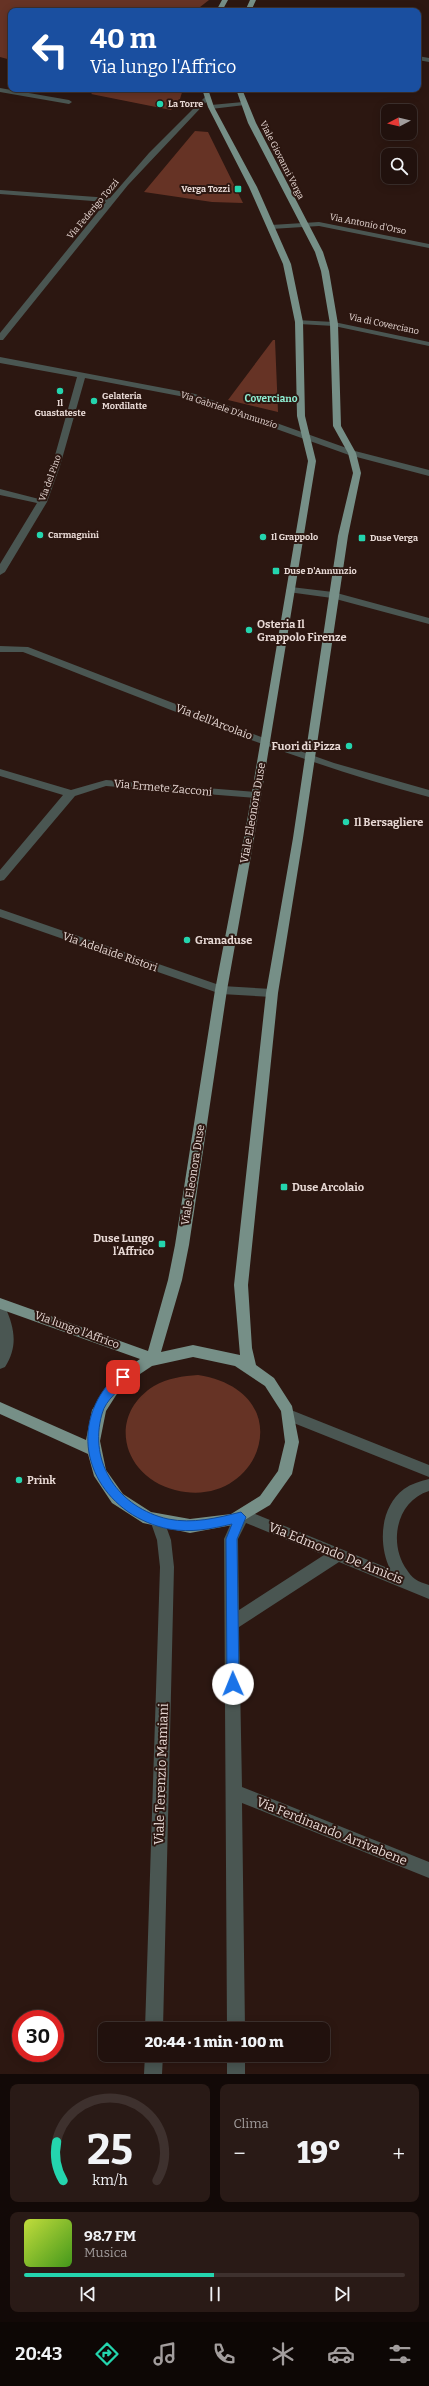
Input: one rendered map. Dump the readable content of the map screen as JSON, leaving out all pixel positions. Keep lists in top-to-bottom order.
{
  "streets": {
    "main road": ["Viale Giovanni Verga", "Viale Eleonora Duse", "Via lungo l'Affrico"],
    "street": [
      "Via Federigo Tozzi",
      "Via Antonio d'Orso",
      "Via di Coverciano",
      "Via Gabriele D'Annunzio",
      "Via del Pino",
      "Via dell'Arcolaio",
      "Via Ermete Zacconi",
      "Via Adelaide Ristori",
      "Via Edmondo De Amicis",
      "Viale Terenzio Mamiani",
      "Via Ferdinando Arrivabene"
    ]
  },
  "crossings": [
    ["Viale Giovanni Verga", "Via Antonio d'Orso"],
    ["Viale Giovanni Verga", "Via di Coverciano"],
    ["Viale Giovanni Verga", "Via Gabriele D'Annunzio"],
    ["Via Gabriele D'Annunzio", "Via del Pino"],
    ["Via Gabriele D'Annunzio", "Viale Eleonora Duse"],
    ["Via dell'Arcolaio", "Viale Eleonora Duse"],
    ["Via Ermete Zacconi", "Viale Eleonora Duse"],
    ["Viale Eleonora Duse", "Via Adelaide Ristori"],
    ["Viale Eleonora Duse", "Via lungo l'Affrico"]
  ],
  "districts": ["Coverciano"],
  "places": {
    "other": [
      "La Torre",
      "Il Guastateste",
      "Gelateria Mordilatte",
      "Carmagnini",
      "Il Grappolo",
      "Osteria Il Grappolo Firenze",
      "Fuori di Pizza",
      "Il Bersagliere",
      "Granaduse",
      "Prink"
    ],
    "transit": [
      "Verga Tozzi",
      "Duse Verga",
      "Duse D'Annunzio",
      "Duse Arcolaio",
      "Duse Lungo l'Affrico"
    ]
  },
  "north": "left",
  "page": {
    "turn": ["40 m", "Via lungo l'Affrico"],
    "limit": "30",
    "trip": "20:44 · 1 min · 100 m",
    "tile": "Clima",
    "heat": ["−", "19°", "+"],
    "song": ["98.7 FM", "Musica"],
    "tabs": "20:43",
    "gauge": ["25", "km/h"]
  }
}
